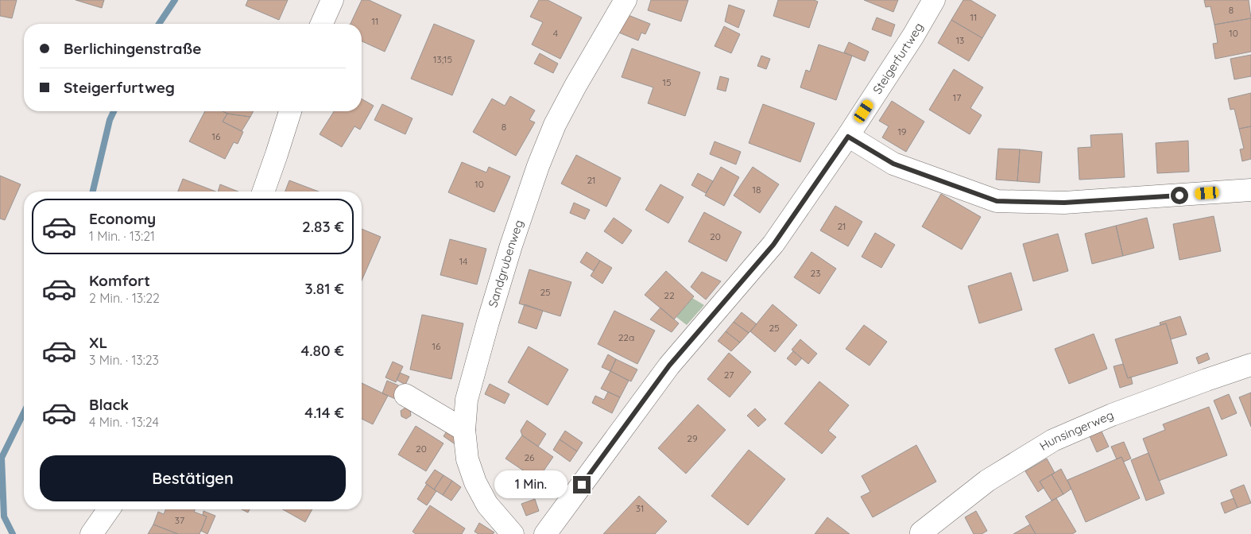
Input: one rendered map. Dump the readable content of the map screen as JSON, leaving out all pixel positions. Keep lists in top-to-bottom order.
{
  "streets": {
    "street": ["Steigerfurtweg", "Sandgrubenweg", "Hunsingerweg"]
  },
  "house_numbers": [
    "8",
    "11",
    "11",
    "4",
    "10",
    "13",
    "13;15",
    "15",
    "17",
    "8",
    "19",
    "16",
    "21",
    "10",
    "18",
    "21",
    "20",
    "14",
    "23",
    "25",
    "22",
    "25",
    "22a",
    "16",
    "27",
    "29",
    "20",
    "26",
    "31",
    "37"
  ],
  "page": {
    "banner": ["Berlichingenstraße", "Steigerfurtweg"],
    "list": [
      {
        "name": "Economy",
        "note": "1 Min. · 13:21",
        "value": "2.83 €"
      },
      {
        "name": "Komfort",
        "note": "2 Min. · 13:22",
        "value": "3.81 €"
      },
      {
        "name": "XL",
        "note": "3 Min. · 13:23",
        "value": "4.80 €"
      },
      {
        "name": "Black",
        "note": "4 Min. · 13:24",
        "value": "4.14 €"
      }
    ],
    "buttons": "Bestätigen",
    "bubble": "1 Min."
  }
}
